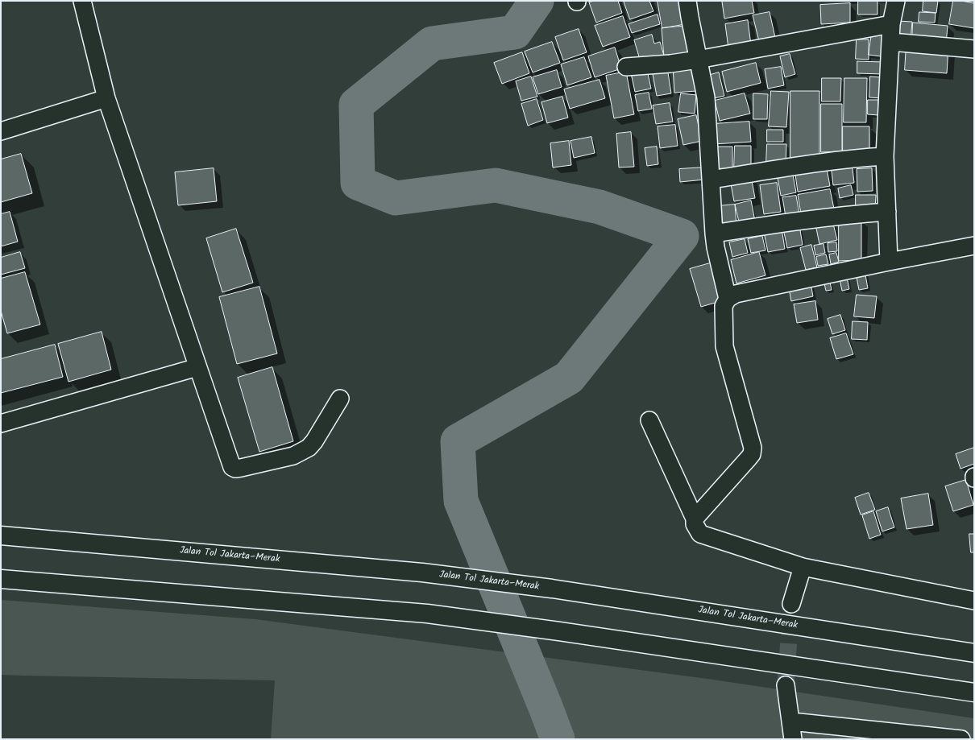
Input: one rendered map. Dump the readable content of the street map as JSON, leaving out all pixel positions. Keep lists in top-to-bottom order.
{
  "streets": {
    "highway": ["Jalan Tol Jakarta–Merak"]
  }
}
